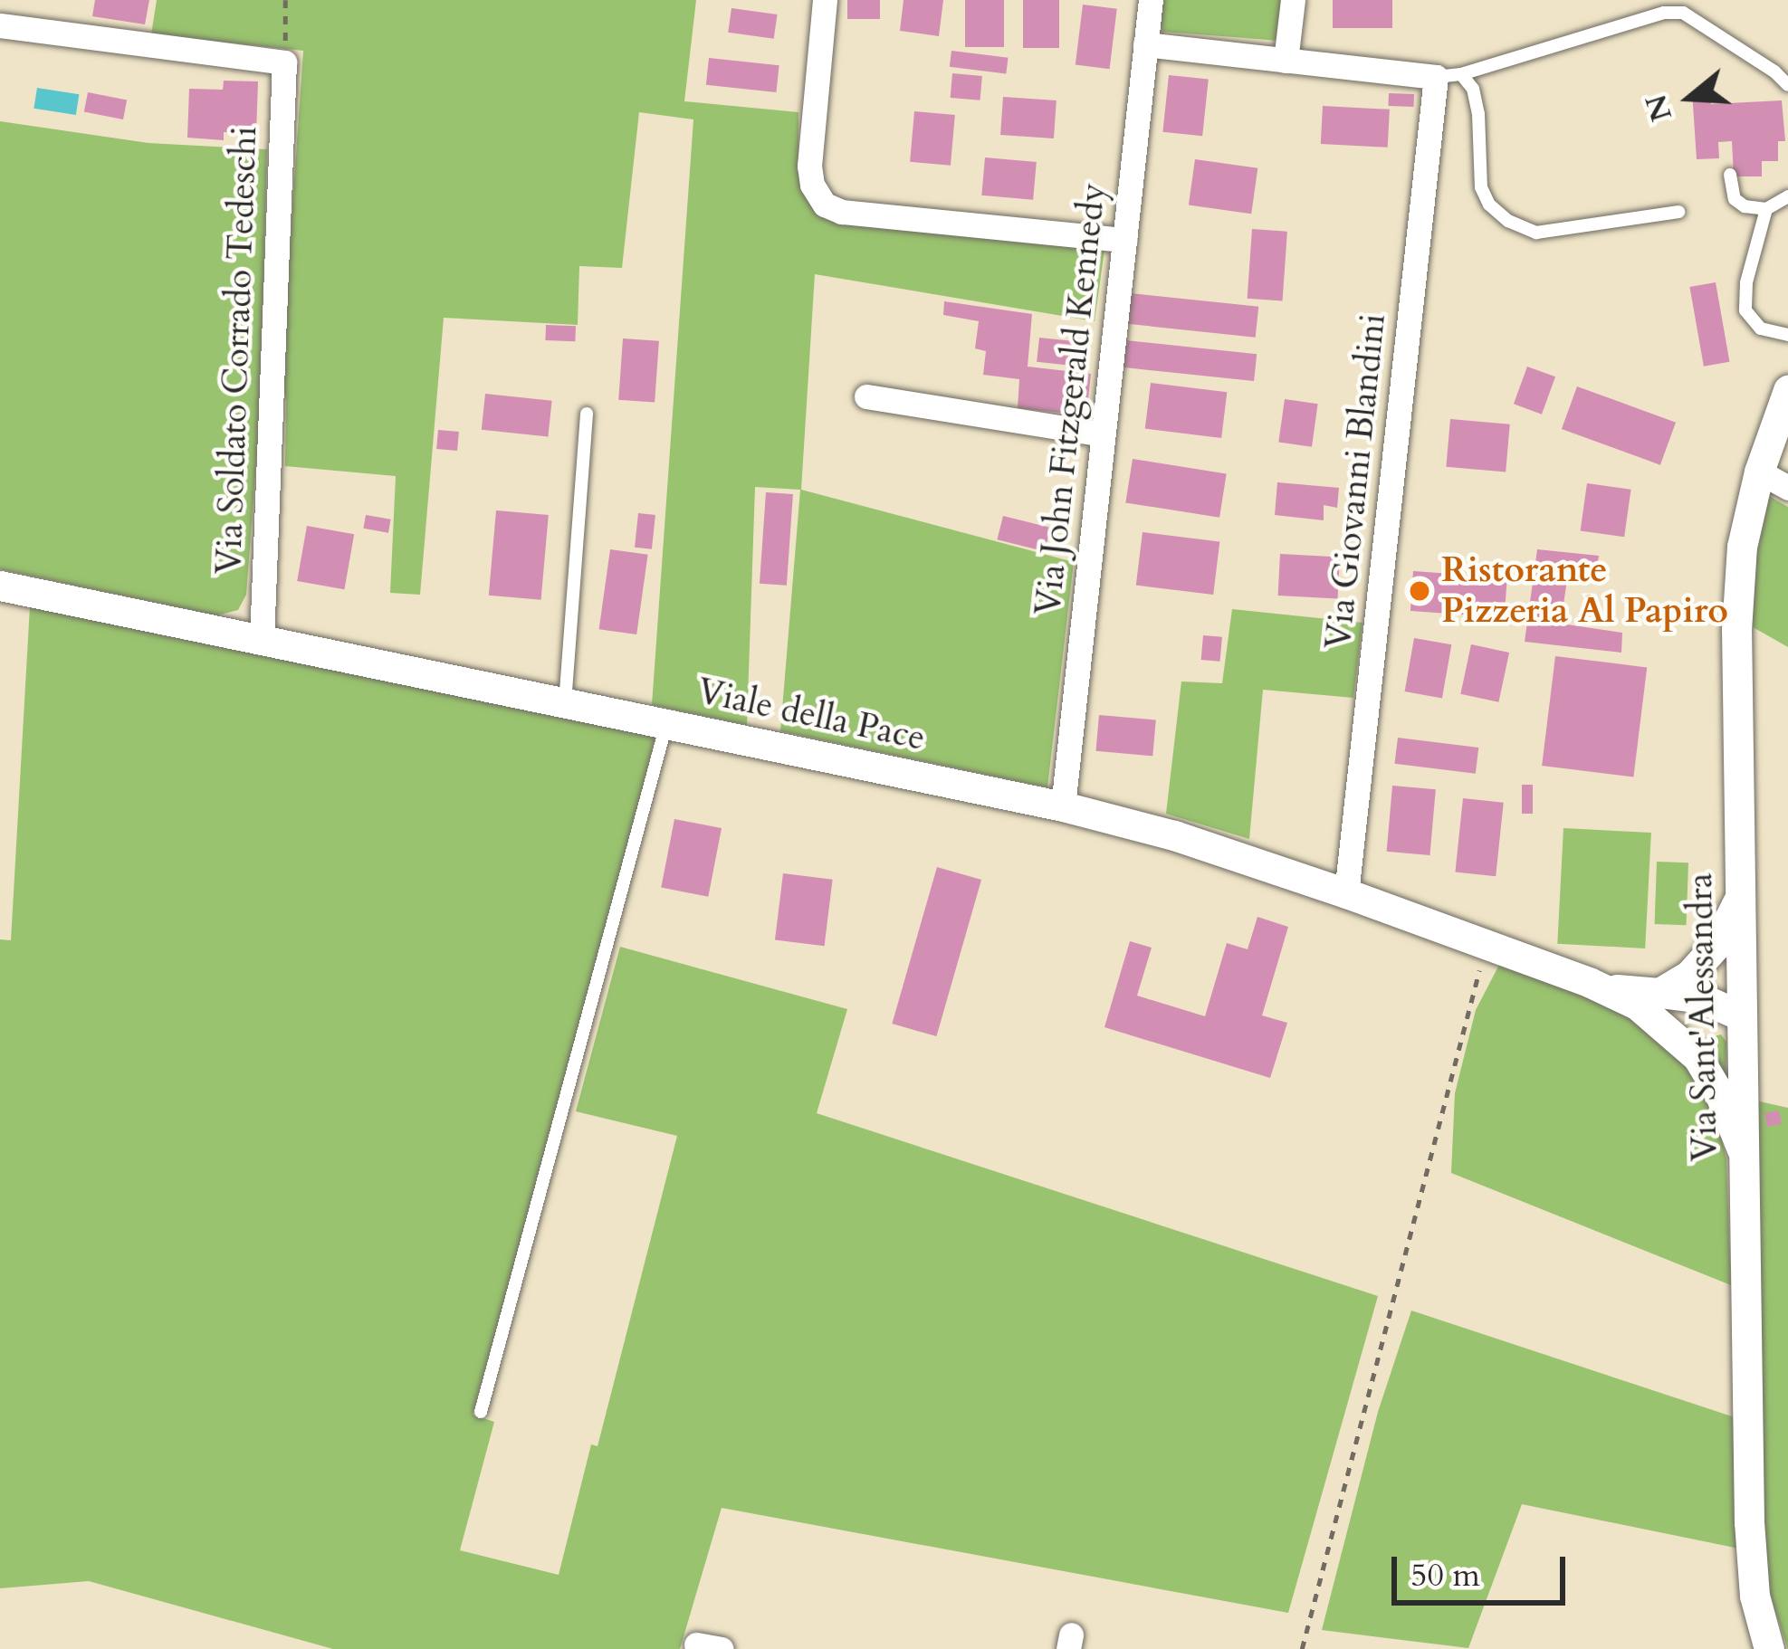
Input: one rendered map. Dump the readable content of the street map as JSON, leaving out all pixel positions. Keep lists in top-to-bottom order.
{
  "streets": {
    "street": [
      "Via Soldato Corrado Tedeschi",
      "Via John Fitzgerald Kennedy",
      "Via Giovanni Blandini",
      "Viale della Pace",
      "Via Sant'Alessandra"
    ]
  },
  "crossings": [
    ["Via Soldato Corrado Tedeschi", "Viale della Pace"],
    ["Via John Fitzgerald Kennedy", "Viale della Pace"],
    ["Via Giovanni Blandini", "Viale della Pace"]
  ],
  "places": ["Ristorante Pizzeria Al Papiro"],
  "scale_bar": "50 m",
  "north": "left"
}
